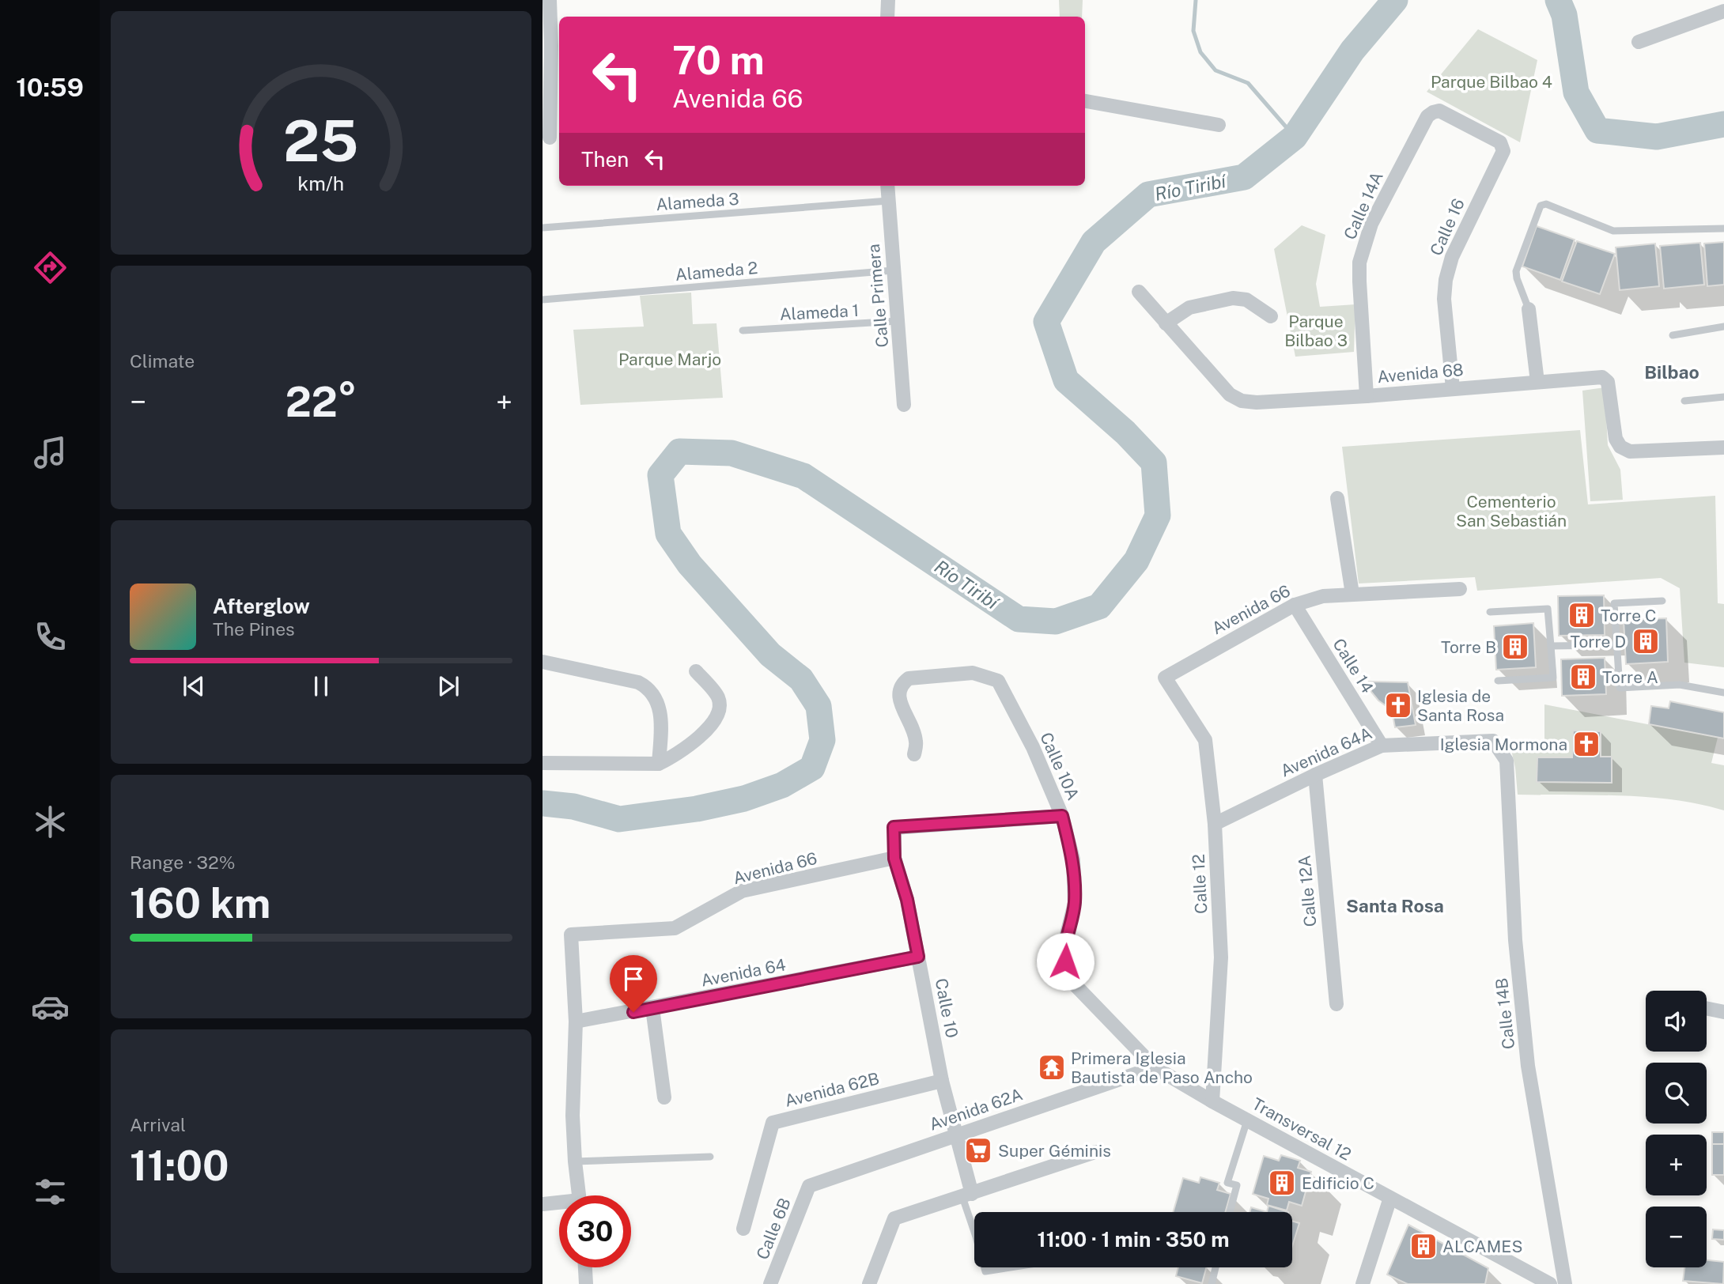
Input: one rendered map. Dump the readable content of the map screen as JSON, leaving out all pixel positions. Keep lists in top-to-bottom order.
{
  "streets": {
    "street": [
      "Calle 14A",
      "Calle 16",
      "Calle Primera",
      "Avenida 68",
      "Avenida 66",
      "Calle 14",
      "Avenida 64A",
      "Calle 10A",
      "Calle 12",
      "Calle 12A",
      "Avenida 64",
      "Calle 10",
      "Calle 14B",
      "Avenida 62B",
      "Avenida 62A",
      "Transversal 12",
      "Calle 6B"
    ],
    "lane": ["Alameda 3", "Alameda 2", "Alameda 1"]
  },
  "crossings": [
    ["Alameda 3", "Calle Primera"],
    ["Calle 14A", "Calle 16"],
    ["Calle 14A", "Avenida 68"],
    ["Calle 16", "Avenida 68"],
    ["Alameda 2", "Calle Primera"],
    ["Calle Primera", "Alameda 1"],
    ["Avenida 66", "Calle 14"],
    ["Avenida 66", "Calle 12"],
    ["Avenida 66", "Avenida 64"],
    ["Avenida 66", "Calle 10"],
    ["Calle 14", "Avenida 64A"],
    ["Avenida 64A", "Calle 12"],
    ["Avenida 64A", "Calle 12A"],
    ["Avenida 64A", "Calle 14B"],
    ["Calle 10A", "Calle 10"],
    ["Calle 10A", "Avenida 62A"],
    ["Calle 10A", "Transversal 12"],
    ["Calle 12", "Transversal 12"],
    ["Avenida 64", "Calle 10"],
    ["Calle 10", "Avenida 62B"],
    ["Calle 10", "Avenida 62A"],
    ["Avenida 62A", "Transversal 12"],
    ["Avenida 62A", "Calle 6B"]
  ],
  "districts": ["Bilbao", "Santa Rosa"],
  "water": ["Río Tiribí"],
  "parks": [
    "Parque Bilbao 4",
    "Parque Bilbao 3",
    "Parque Marjo",
    "Cementerio San Sebastián"
  ],
  "places": {
    "building": [
      "Torre C",
      "Torre D",
      "Torre B",
      "Torre A",
      "Edificio C",
      "ALCAMES"
    ],
    "church": ["Iglesia de Santa Rosa", "Iglesia Mormona"],
    "temple": ["Primera Iglesia Bautista de Paso Ancho"],
    "supermarket": ["Super Géminis"]
  },
  "page": {
    "tabs": "10:59",
    "turn": ["70 m", "Avenida 66"],
    "then": "Then",
    "tile": [
      "Climate",
      ["Range · 32%", "160 km"],
      ["Arrival", "11:00"]
    ],
    "heat": ["−", "22°", "+"],
    "song": ["Afterglow", "The Pines"],
    "map_buttons": ["+", "−"],
    "limit": "30",
    "trip": "11:00 · 1 min · 350 m",
    "gauge": ["25", "km/h"]
  }
}
